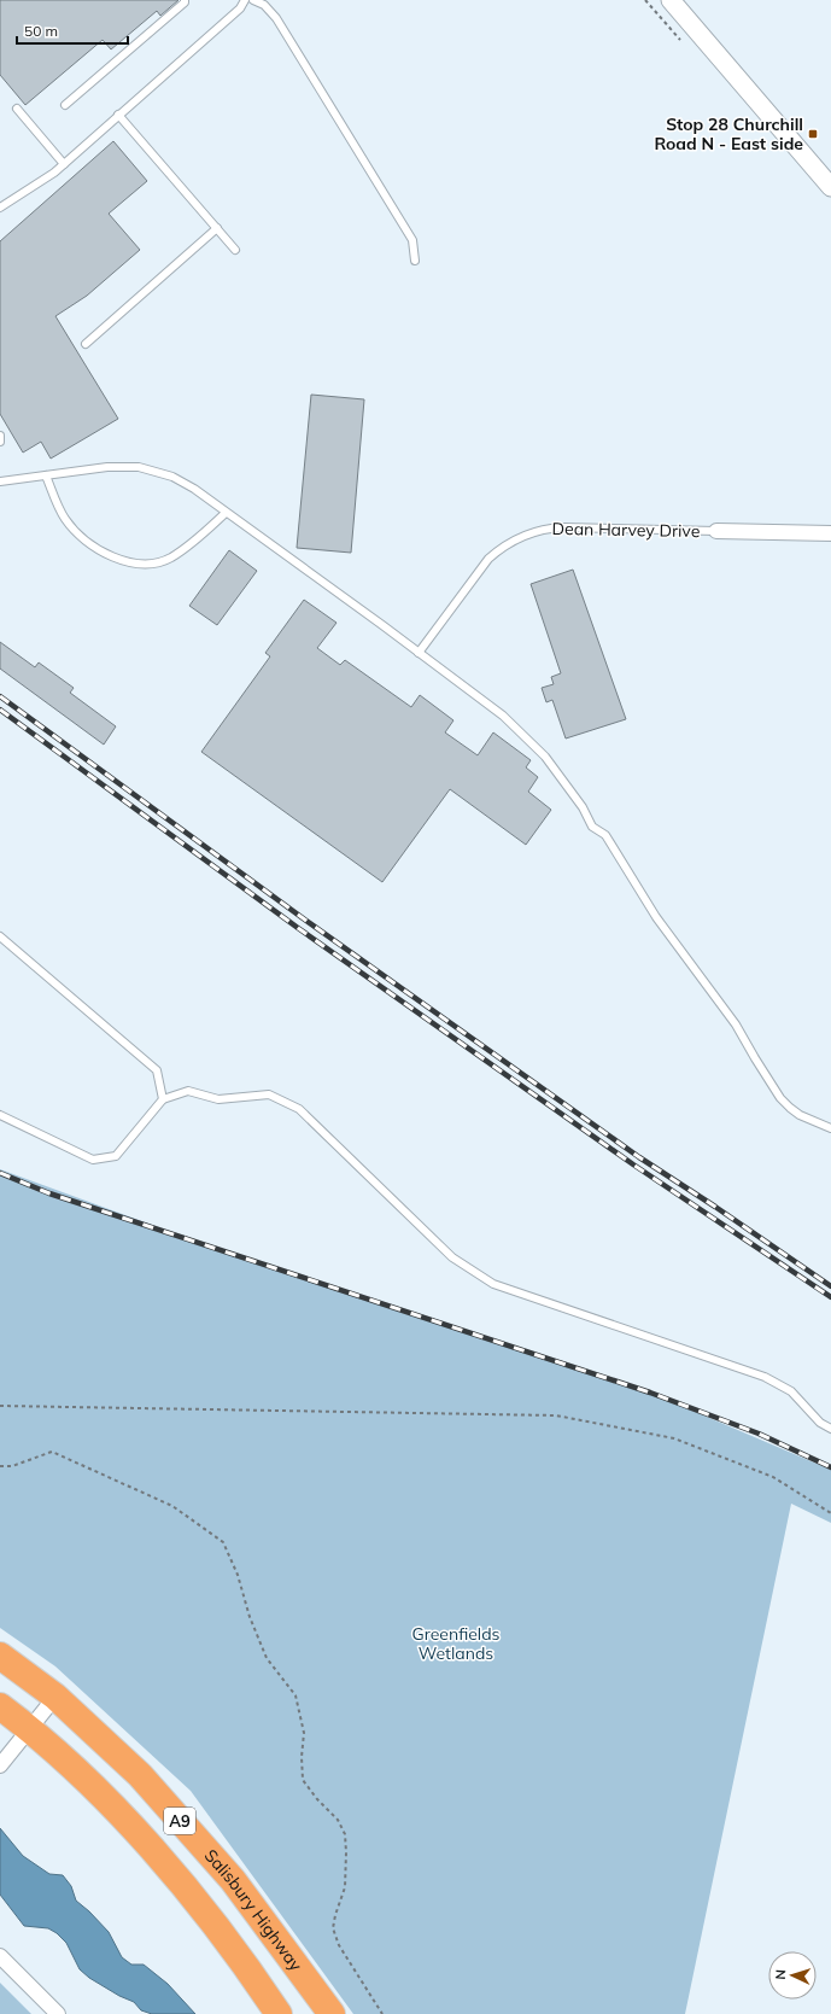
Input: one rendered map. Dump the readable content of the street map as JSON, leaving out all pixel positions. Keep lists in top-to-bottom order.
{
  "streets": {
    "highway": ["A9", "Salisbury Highway"],
    "street": ["Dean Harvey Drive"]
  },
  "parks": ["Greenfields Wetlands"],
  "places": {
    "transit": ["Stop 28 Churchill Road N - East side"]
  },
  "scale_bar": "50 m",
  "north": "left"
}
